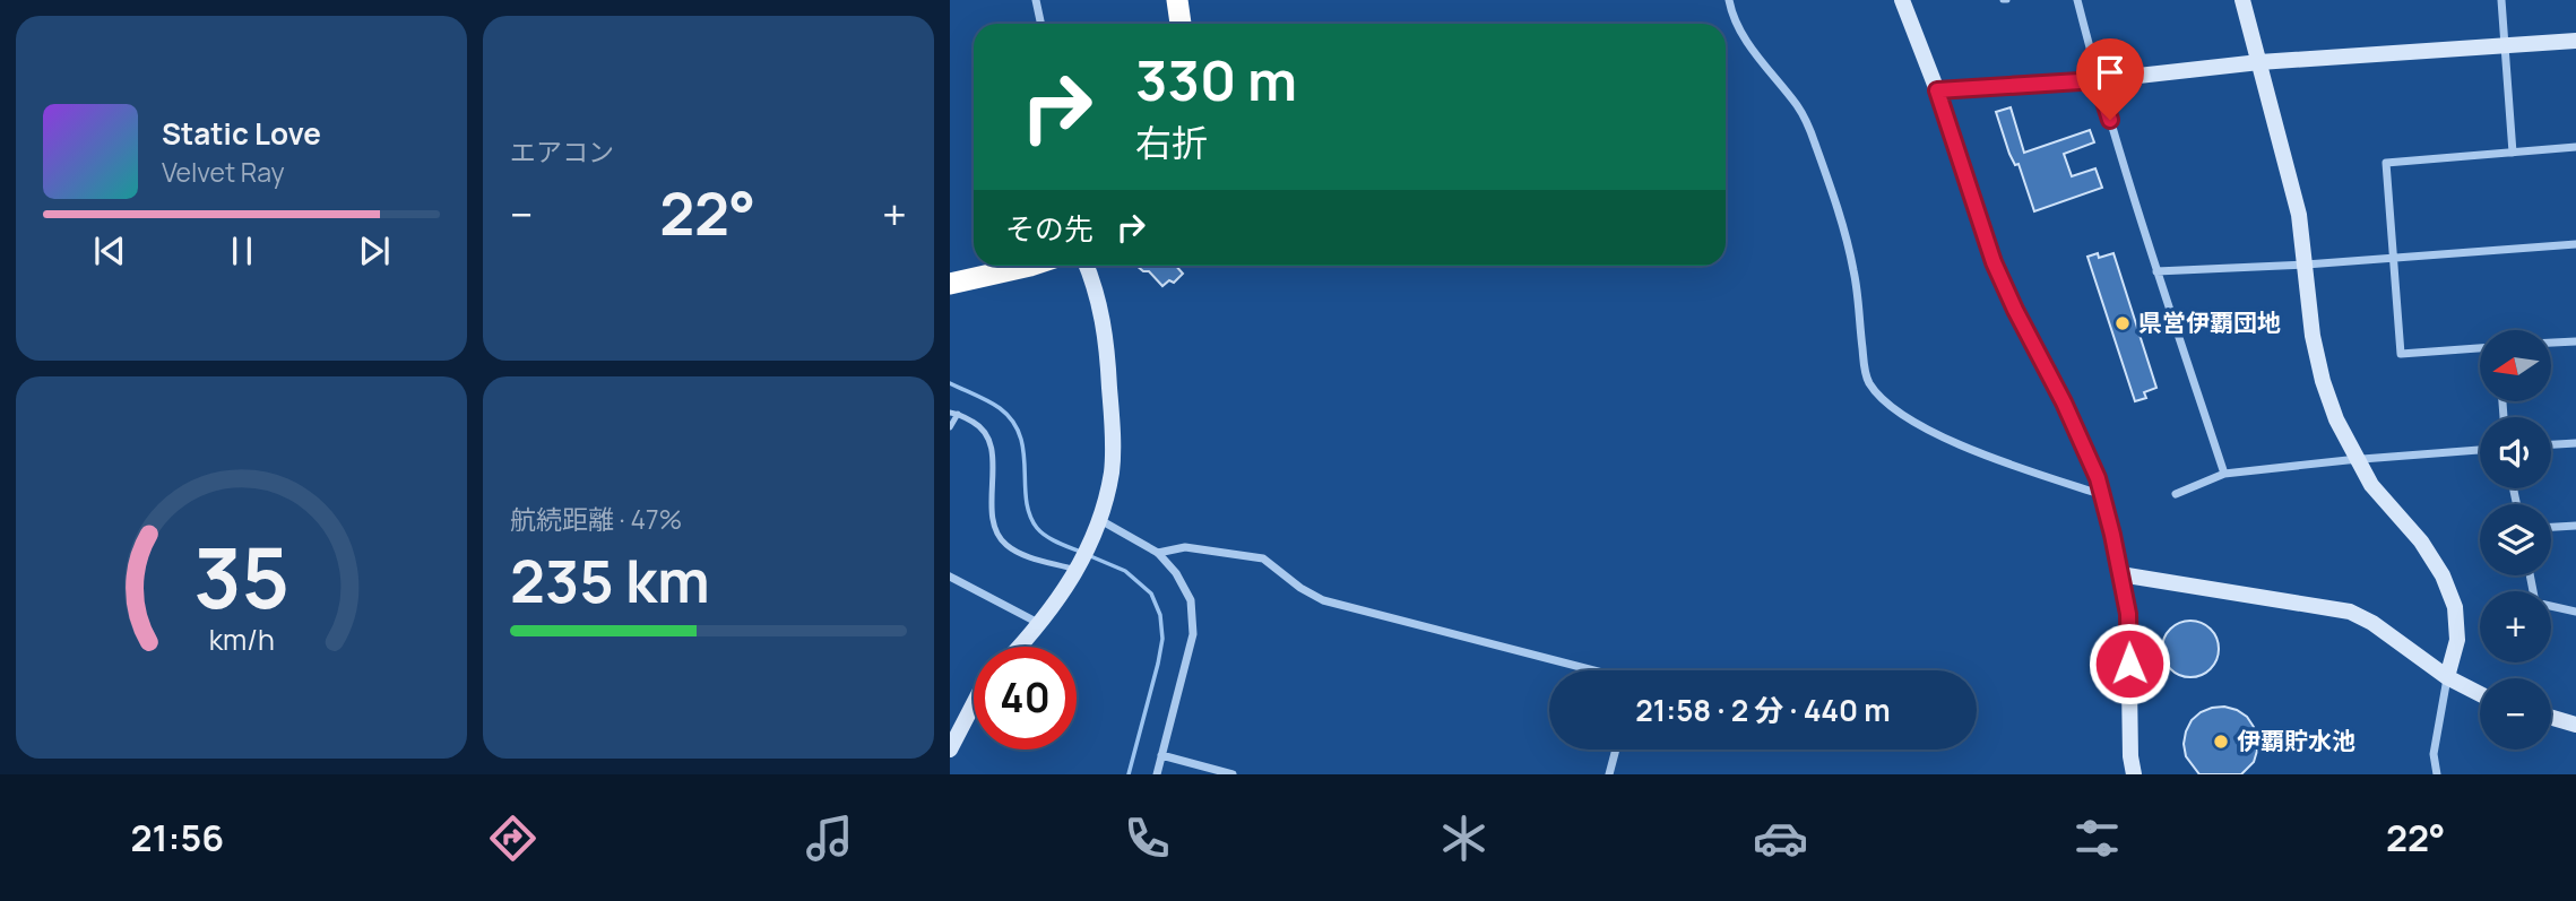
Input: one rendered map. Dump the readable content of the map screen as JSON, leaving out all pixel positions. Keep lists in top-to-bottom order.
{
  "places": ["県営伊覇団地", "伊覇貯水池"],
  "north": "left",
  "page": {
    "tile": [
      "エアコン",
      ["航続距離 · 47%", "235 km"]
    ],
    "turn": ["330 m", "右折"],
    "song": ["Static Love", "Velvet Ray"],
    "heat": ["−", "22°", "+"],
    "then": "その先",
    "map_buttons": ["+", "−"],
    "limit": "40",
    "trip": "21:58 · 2 分 · 440 m",
    "tabs": ["21:56", "22°"],
    "gauge": ["35", "km/h"]
  }
}
